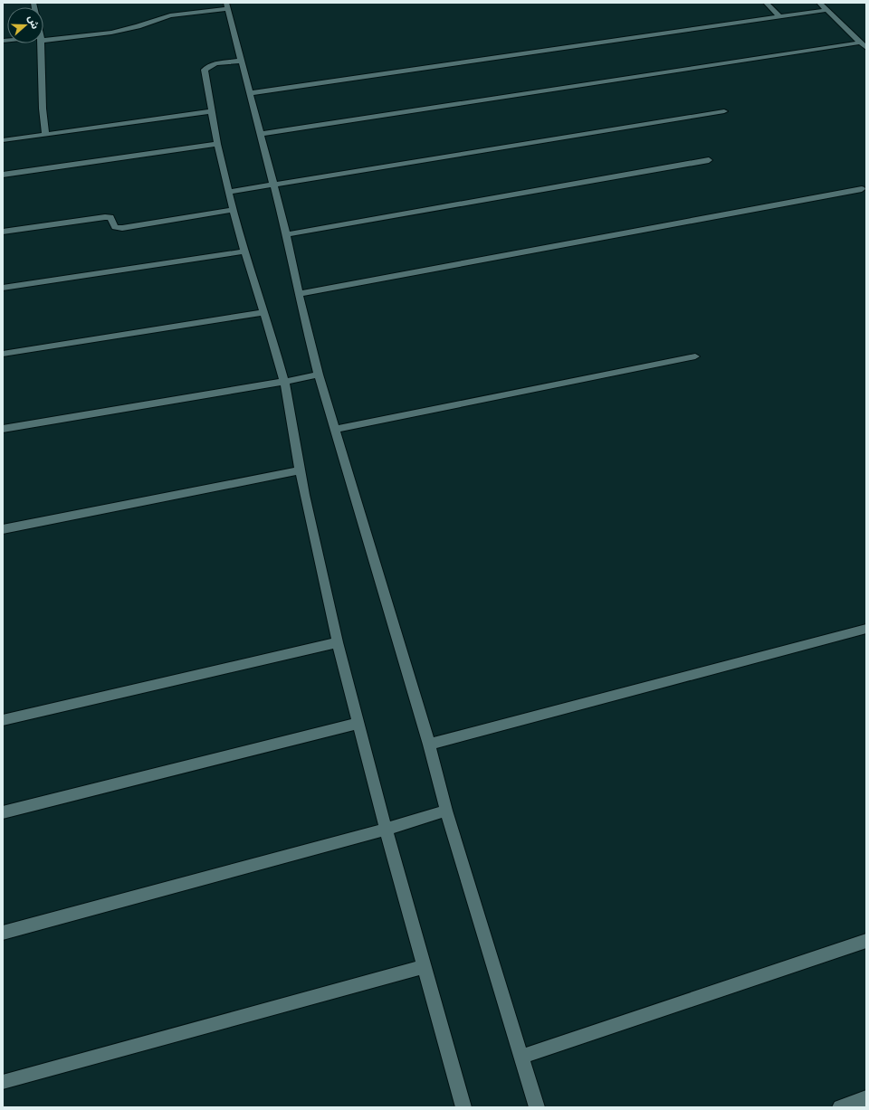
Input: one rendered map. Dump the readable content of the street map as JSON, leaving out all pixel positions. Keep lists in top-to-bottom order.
{
  "north": "right"
}
